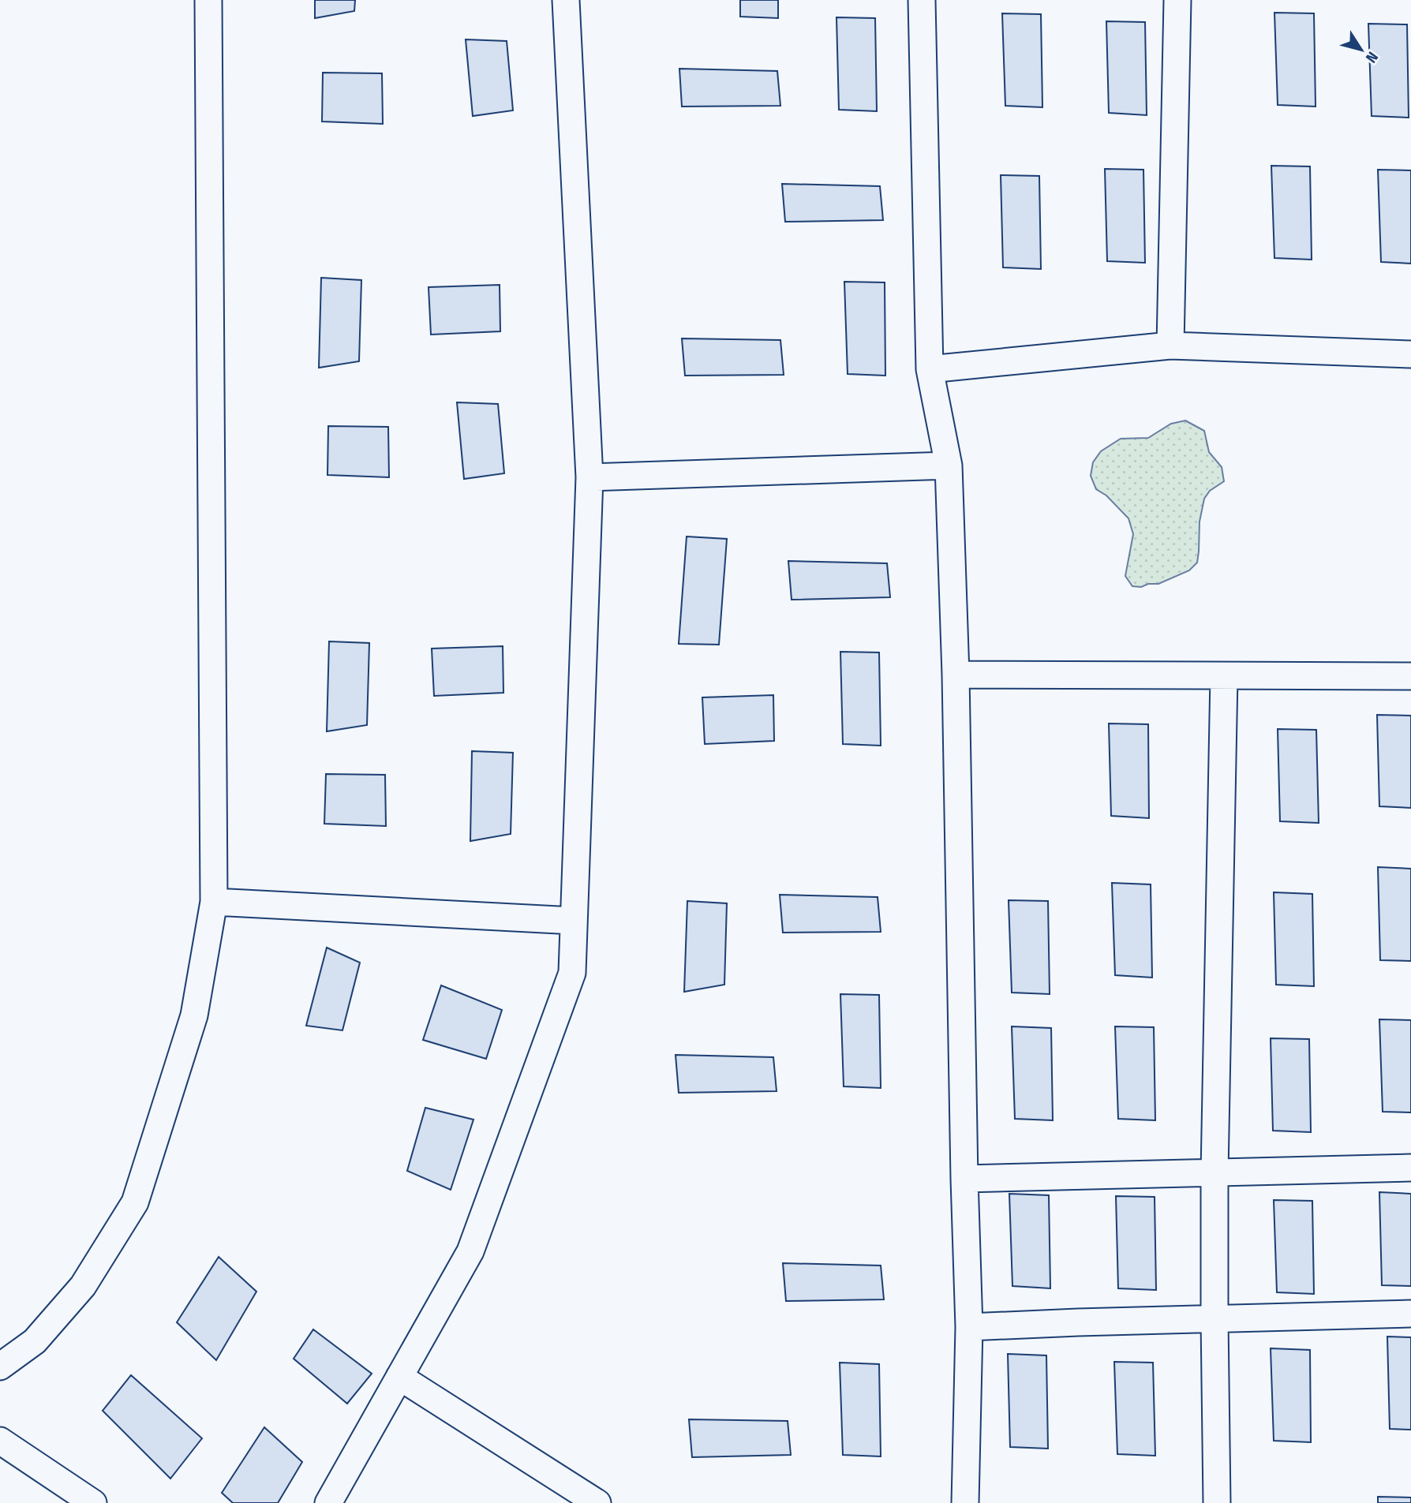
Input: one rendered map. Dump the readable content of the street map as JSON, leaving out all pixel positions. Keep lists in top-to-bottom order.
{
  "north": "bottom right"
}
